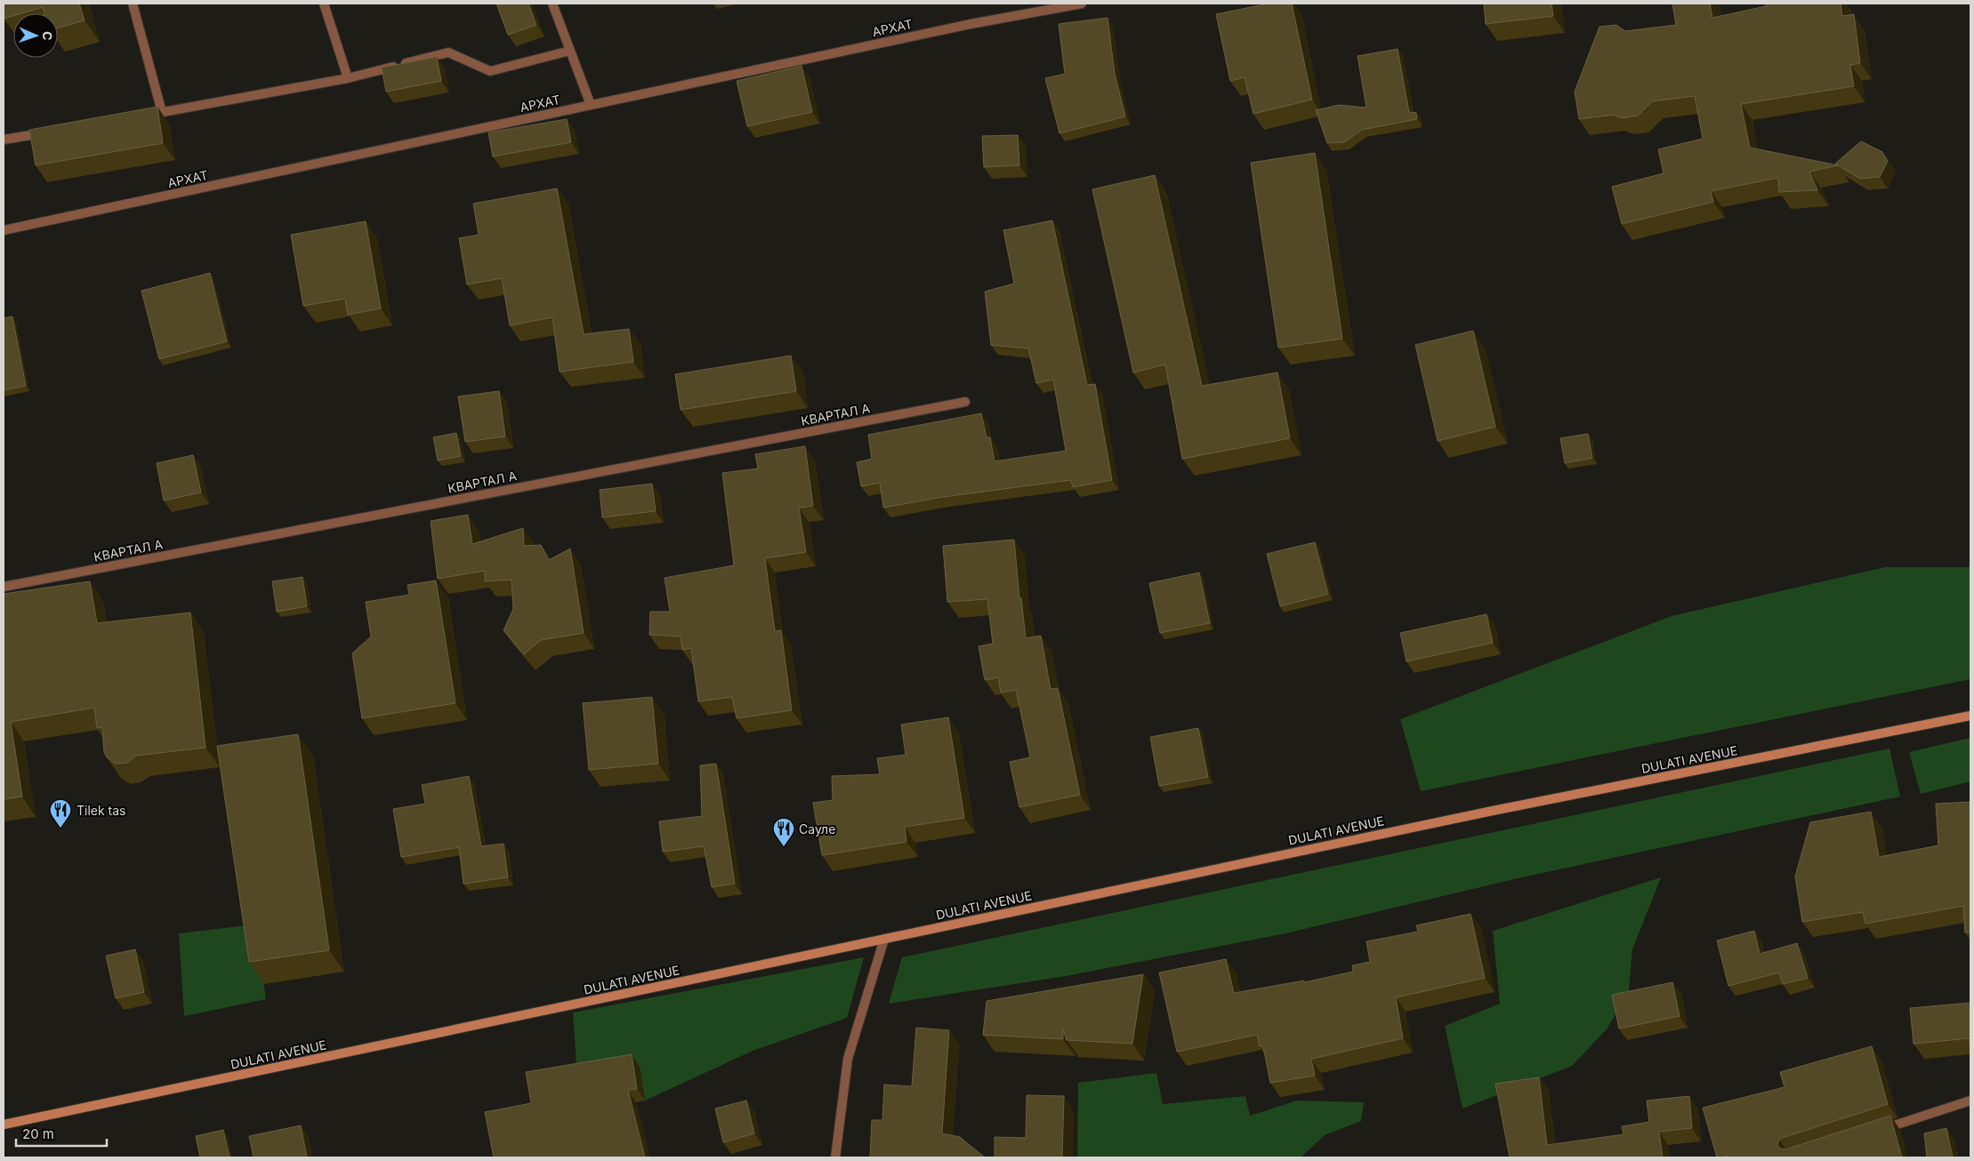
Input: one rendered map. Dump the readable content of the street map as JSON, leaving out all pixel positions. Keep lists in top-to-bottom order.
{
  "streets": {
    "main road": ["DULATI AVENUE"],
    "street": ["АРХАТ", "КВАРТАЛ А"]
  },
  "places": {
    "restaurant": ["Tilek tas", "Сауле"]
  },
  "scale_bar": "20 m",
  "north": "right"
}
